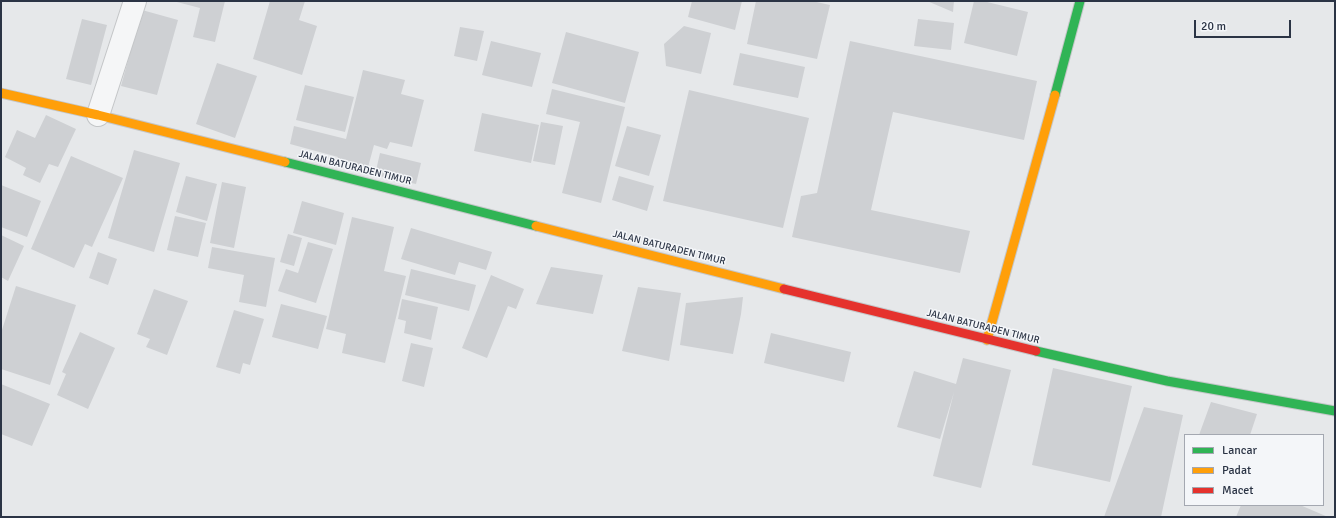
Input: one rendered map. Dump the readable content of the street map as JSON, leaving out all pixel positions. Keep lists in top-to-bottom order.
{
  "streets": {
    "main road": ["JALAN BATURADEN TIMUR"]
  },
  "legend": ["Lancar", "Padat", "Macet"],
  "scale_bar": "20 m"
}
